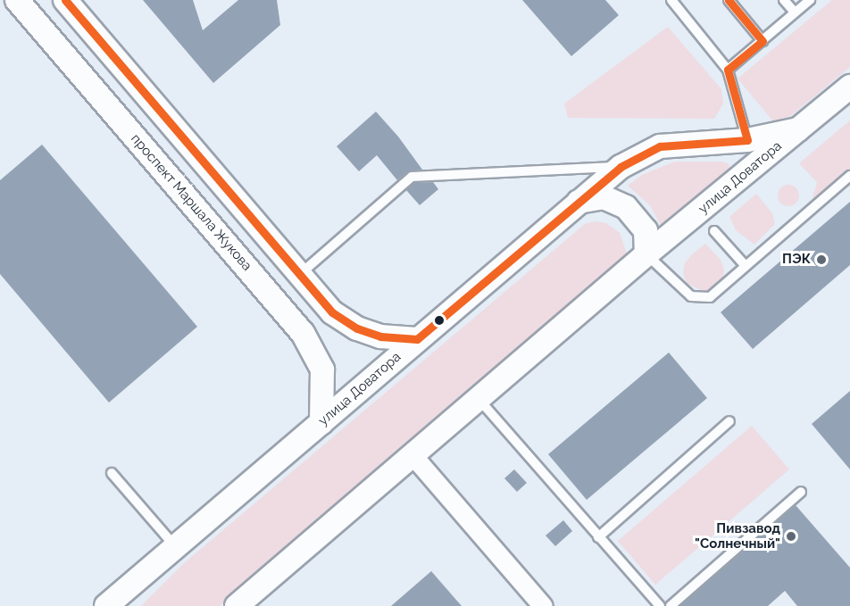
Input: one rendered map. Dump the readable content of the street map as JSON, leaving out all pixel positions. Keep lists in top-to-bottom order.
{
  "streets": {
    "street": ["улица Доватора", "проспект Маршала Жукова"]
  },
  "crossings": [
    ["улица Доватора", "проспект Маршала Жукова"]
  ],
  "places": ["ПЭК", "Пивзавод \"Солнечный\""]
}
